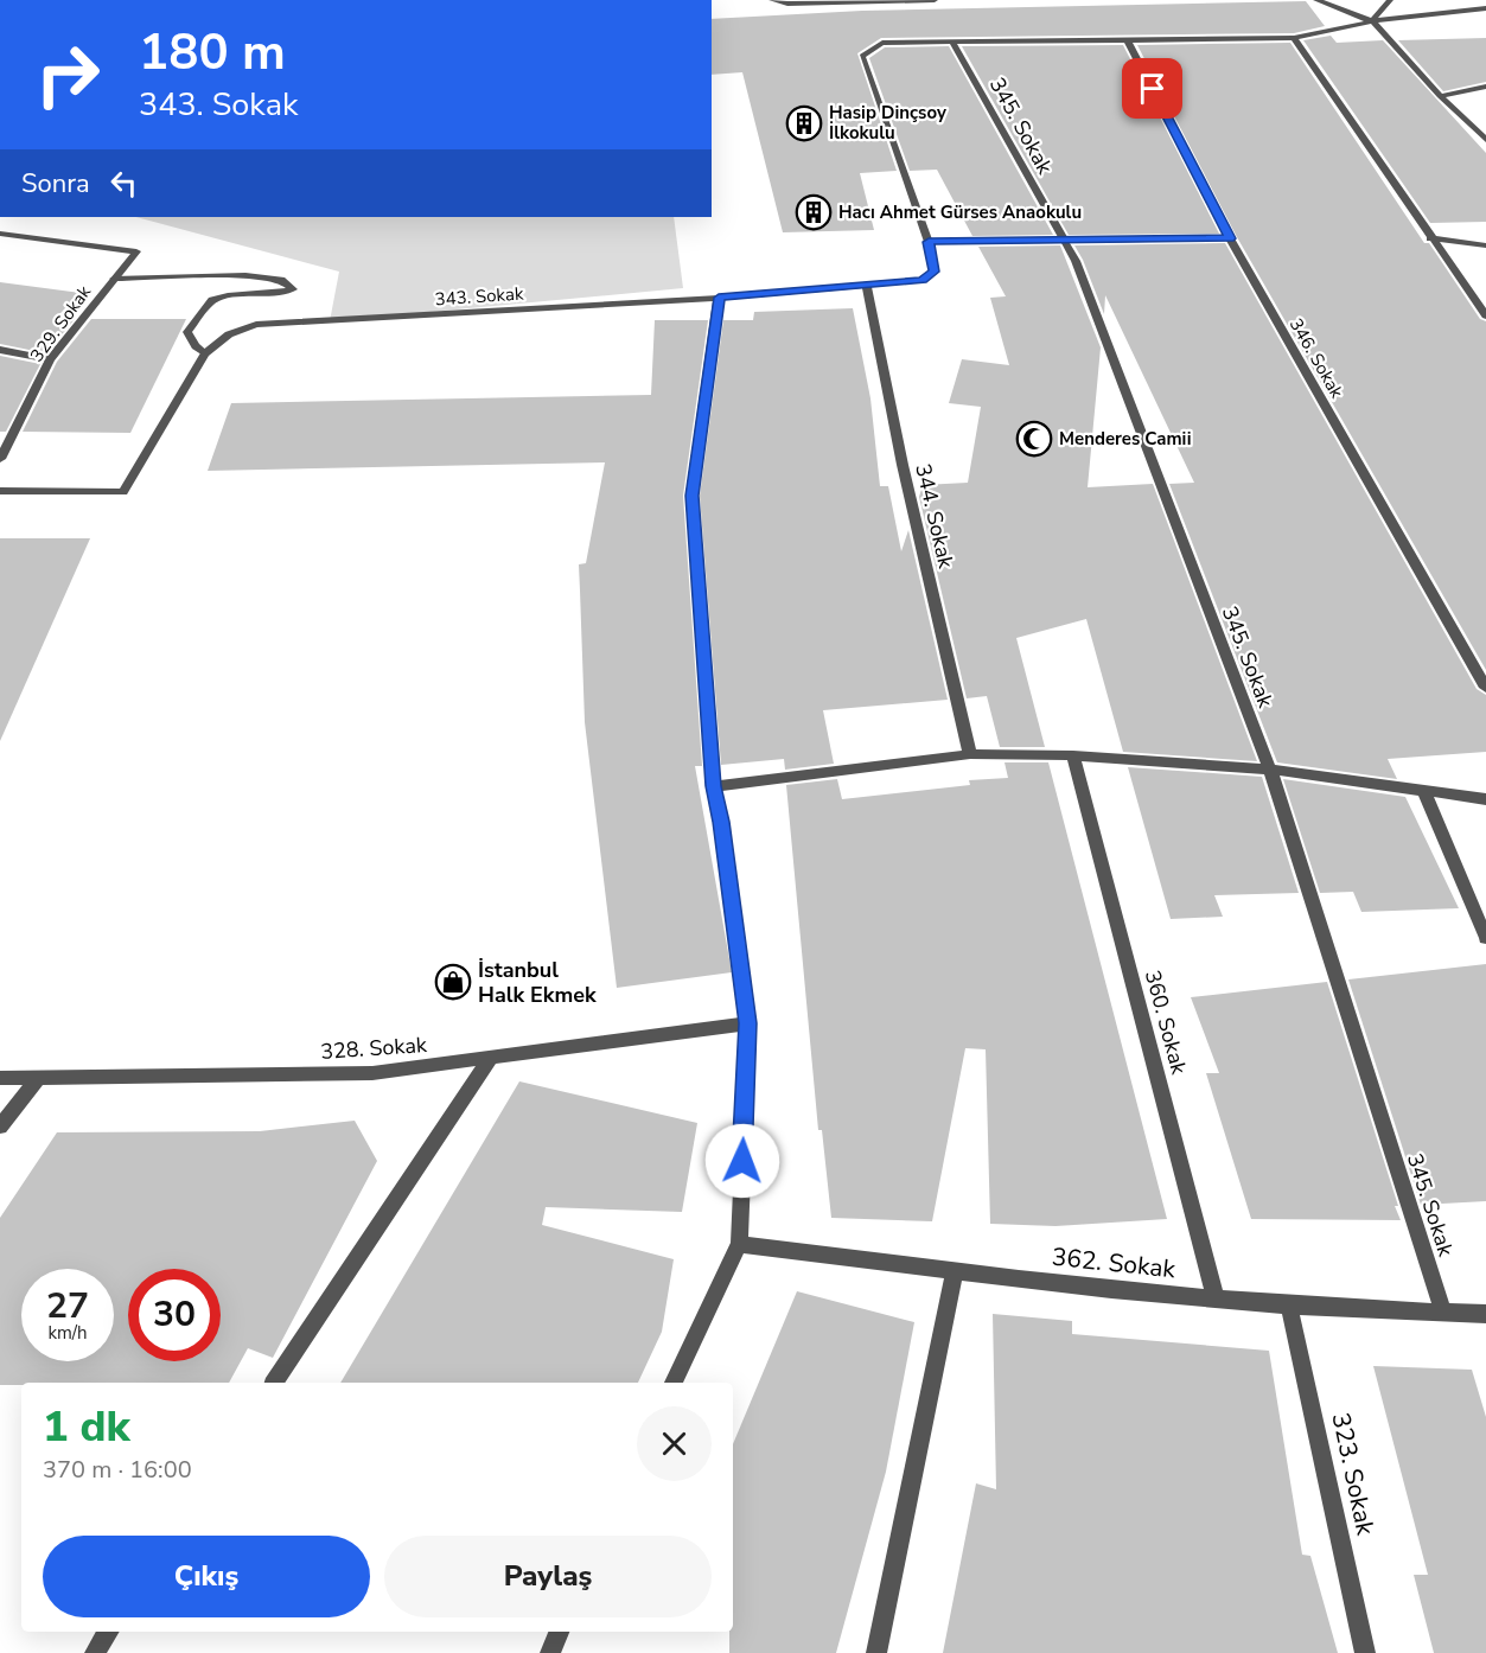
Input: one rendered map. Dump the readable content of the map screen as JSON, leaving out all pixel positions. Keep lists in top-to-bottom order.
{
  "streets": {
    "street": [
      "345. Sokak",
      "343. Sokak",
      "329. Sokak",
      "346. Sokak",
      "344. Sokak",
      "360. Sokak",
      "328. Sokak",
      "362. Sokak",
      "323. Sokak"
    ]
  },
  "crossings": [
    ["345. Sokak", "362. Sokak"],
    ["343. Sokak", "344. Sokak"],
    ["360. Sokak", "362. Sokak"],
    ["362. Sokak", "323. Sokak"]
  ],
  "places": {
    "building": ["Hasip Dinçsoy İlkokulu", "Hacı Ahmet Gürses Anaokulu"],
    "mosque": ["Menderes Camii"],
    "shop": ["İstanbul Halk Ekmek"]
  },
  "page": {
    "turn": ["180 m", "343. Sokak"],
    "then": "Sonra",
    "speed": "27 km/h",
    "limit": "30",
    "heading": ["1 dk", "370 m · 16:00"],
    "buttons": ["Çıkış", "Paylaş"]
  }
}
